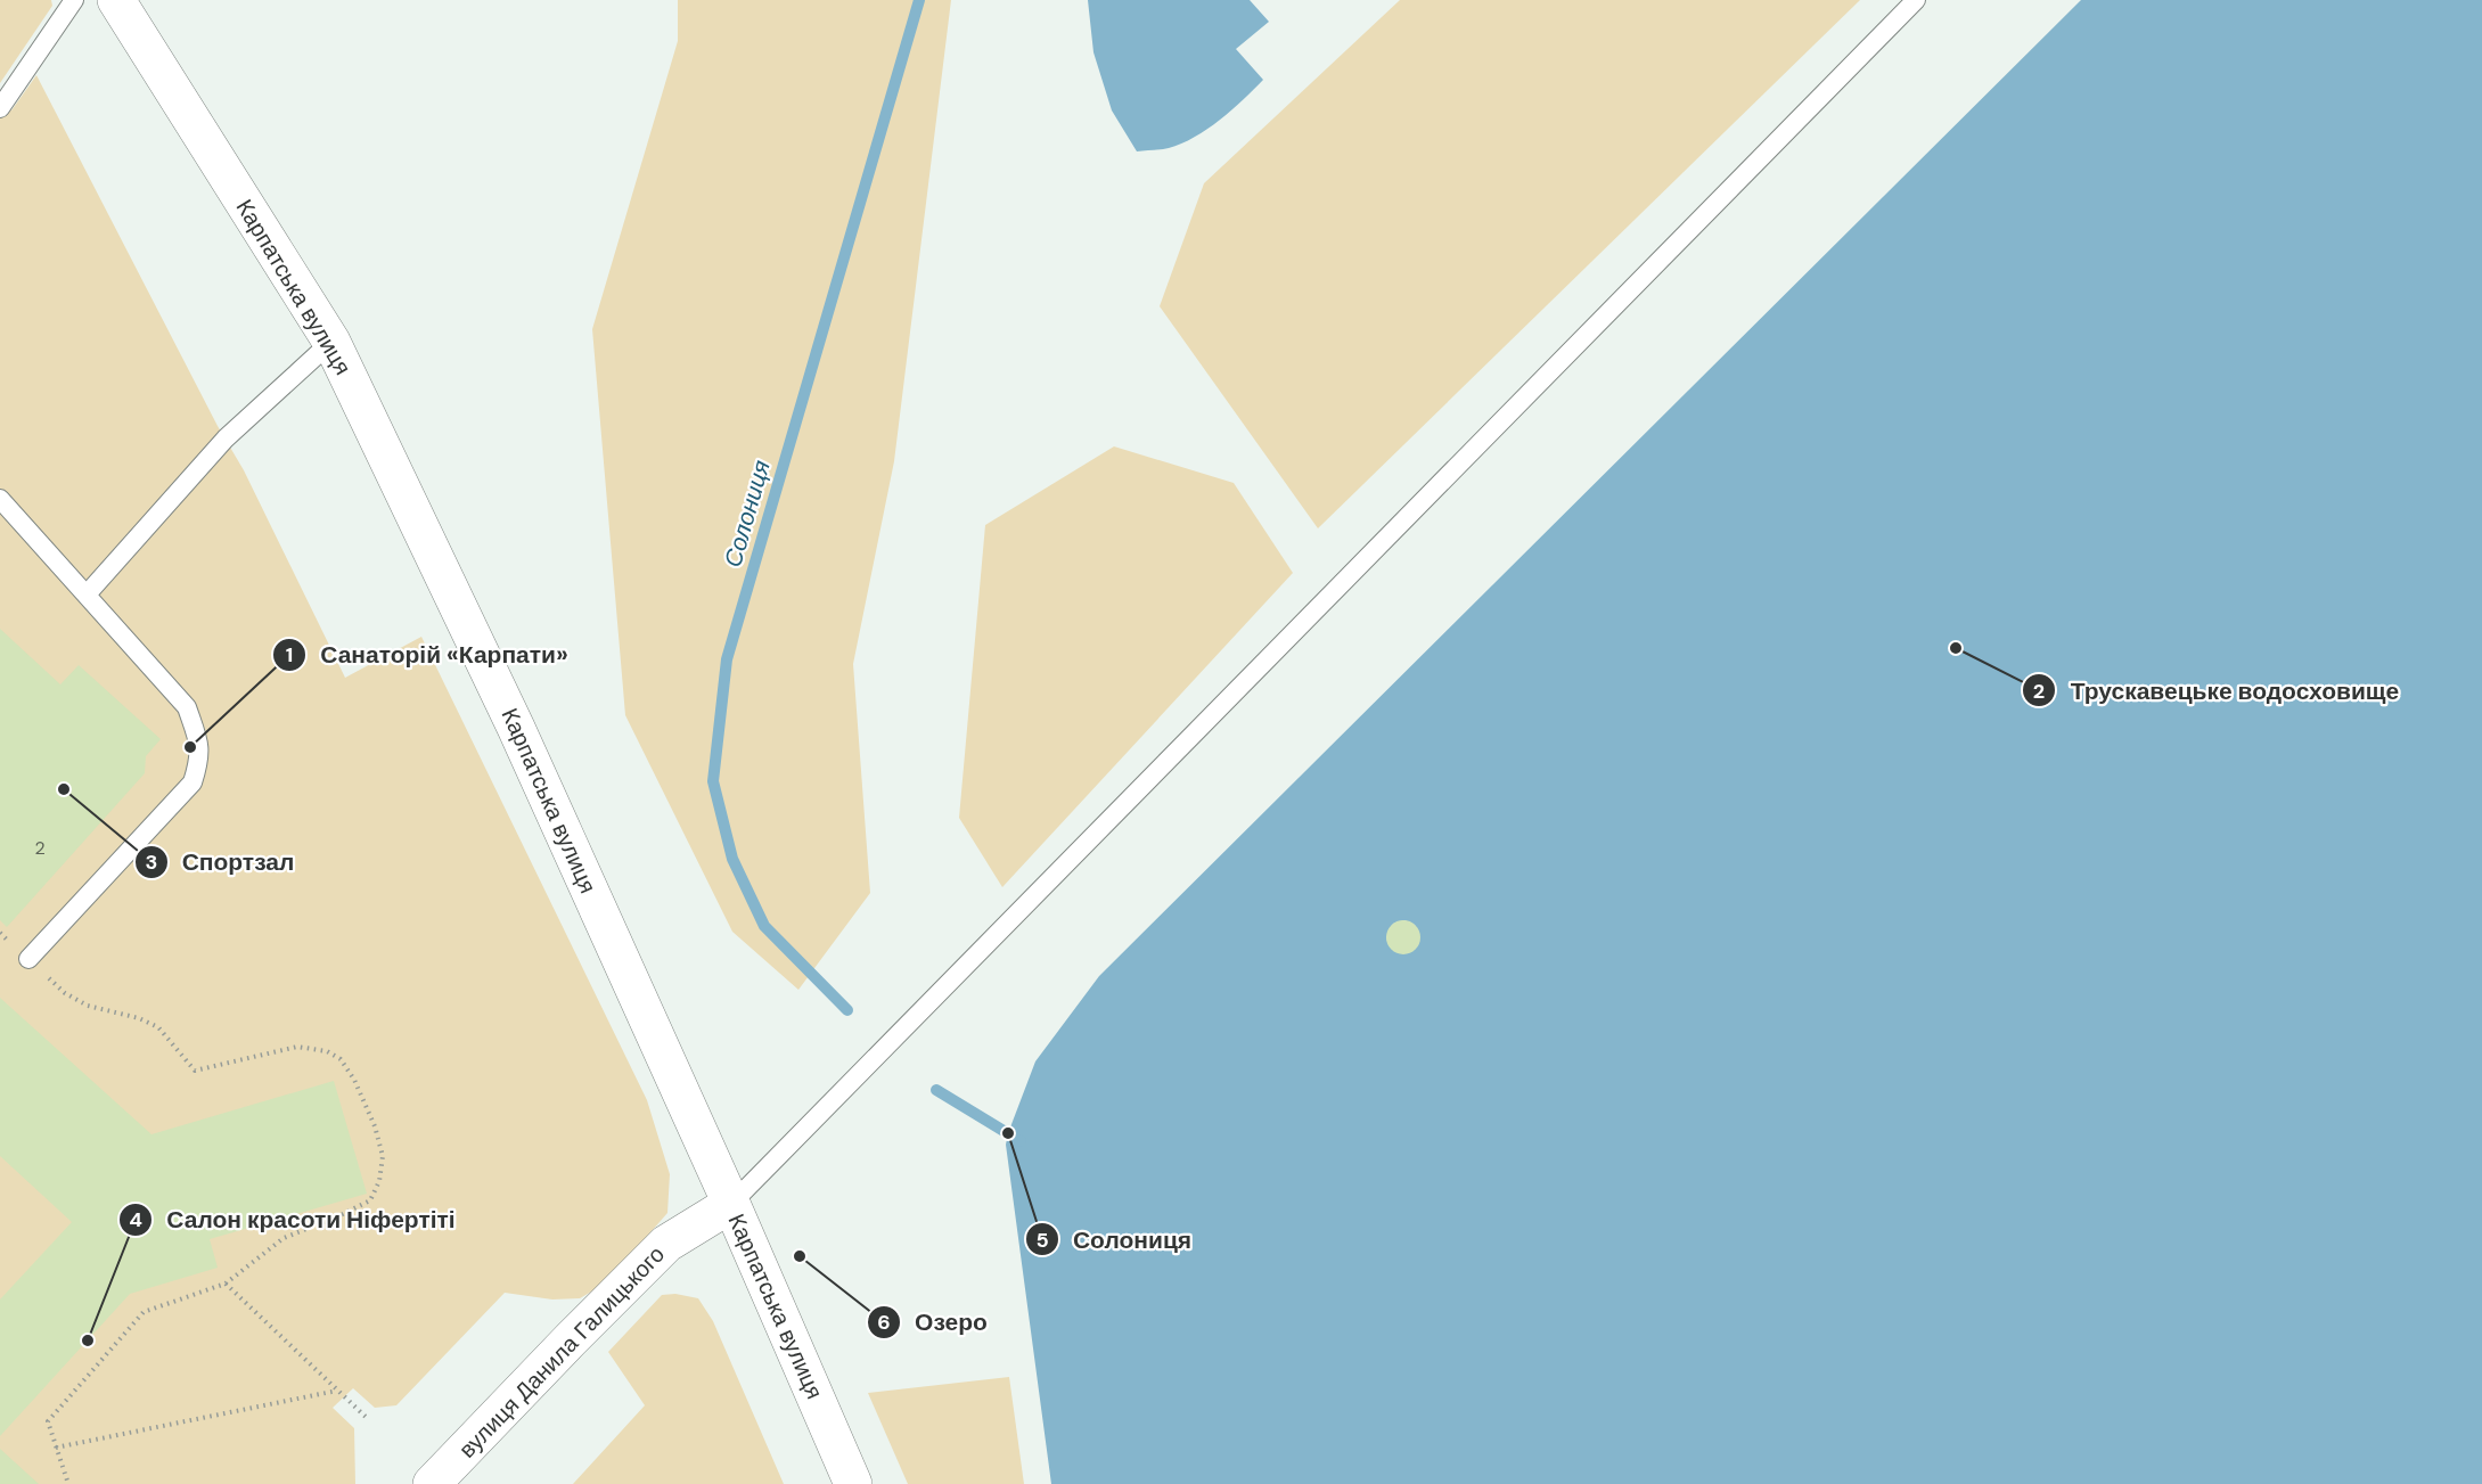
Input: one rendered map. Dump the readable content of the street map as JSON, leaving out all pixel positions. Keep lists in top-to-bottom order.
{
  "streets": {
    "street": ["Карпатська вулиця", "вулиця Данила Галицького"]
  },
  "crossings": [
    ["Карпатська вулиця", "вулиця Данила Галицького"]
  ],
  "water": ["Солониця"],
  "places": [
    "Трускавецьке водосховище",
    "Санаторій «Карпати»",
    "Спортзал",
    "Солониця",
    "Озеро",
    "Салон красоти Ніфертіті"
  ],
  "house_numbers": ["2"]
}
